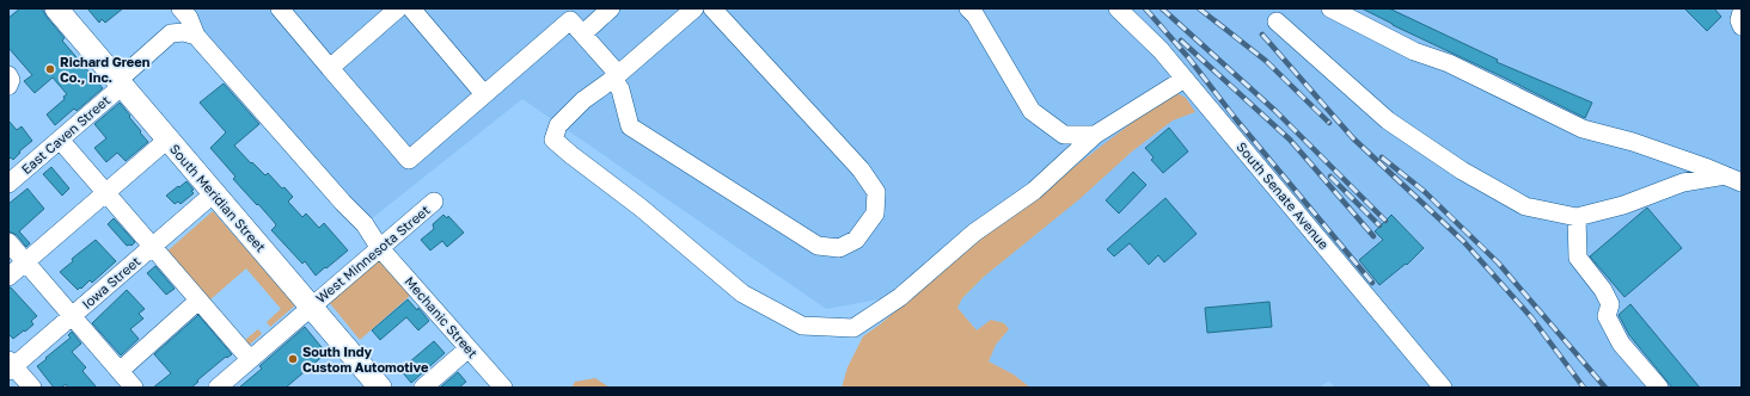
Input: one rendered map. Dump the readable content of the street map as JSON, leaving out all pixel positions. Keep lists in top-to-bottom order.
{
  "streets": {
    "main road": ["South Meridian Street"],
    "street": [
      "East Caven Street",
      "South Senate Avenue",
      "West Minnesota Street",
      "Iowa Street",
      "Mechanic Street"
    ]
  },
  "crossings": [
    ["East Caven Street", "South Meridian Street"],
    ["East Caven Street", "Mechanic Street"],
    ["South Meridian Street", "West Minnesota Street"],
    ["South Meridian Street", "Iowa Street"],
    ["West Minnesota Street", "Mechanic Street"]
  ],
  "places": ["Richard Green Co., Inc.", "South Indy Custom Automotive"]
}
